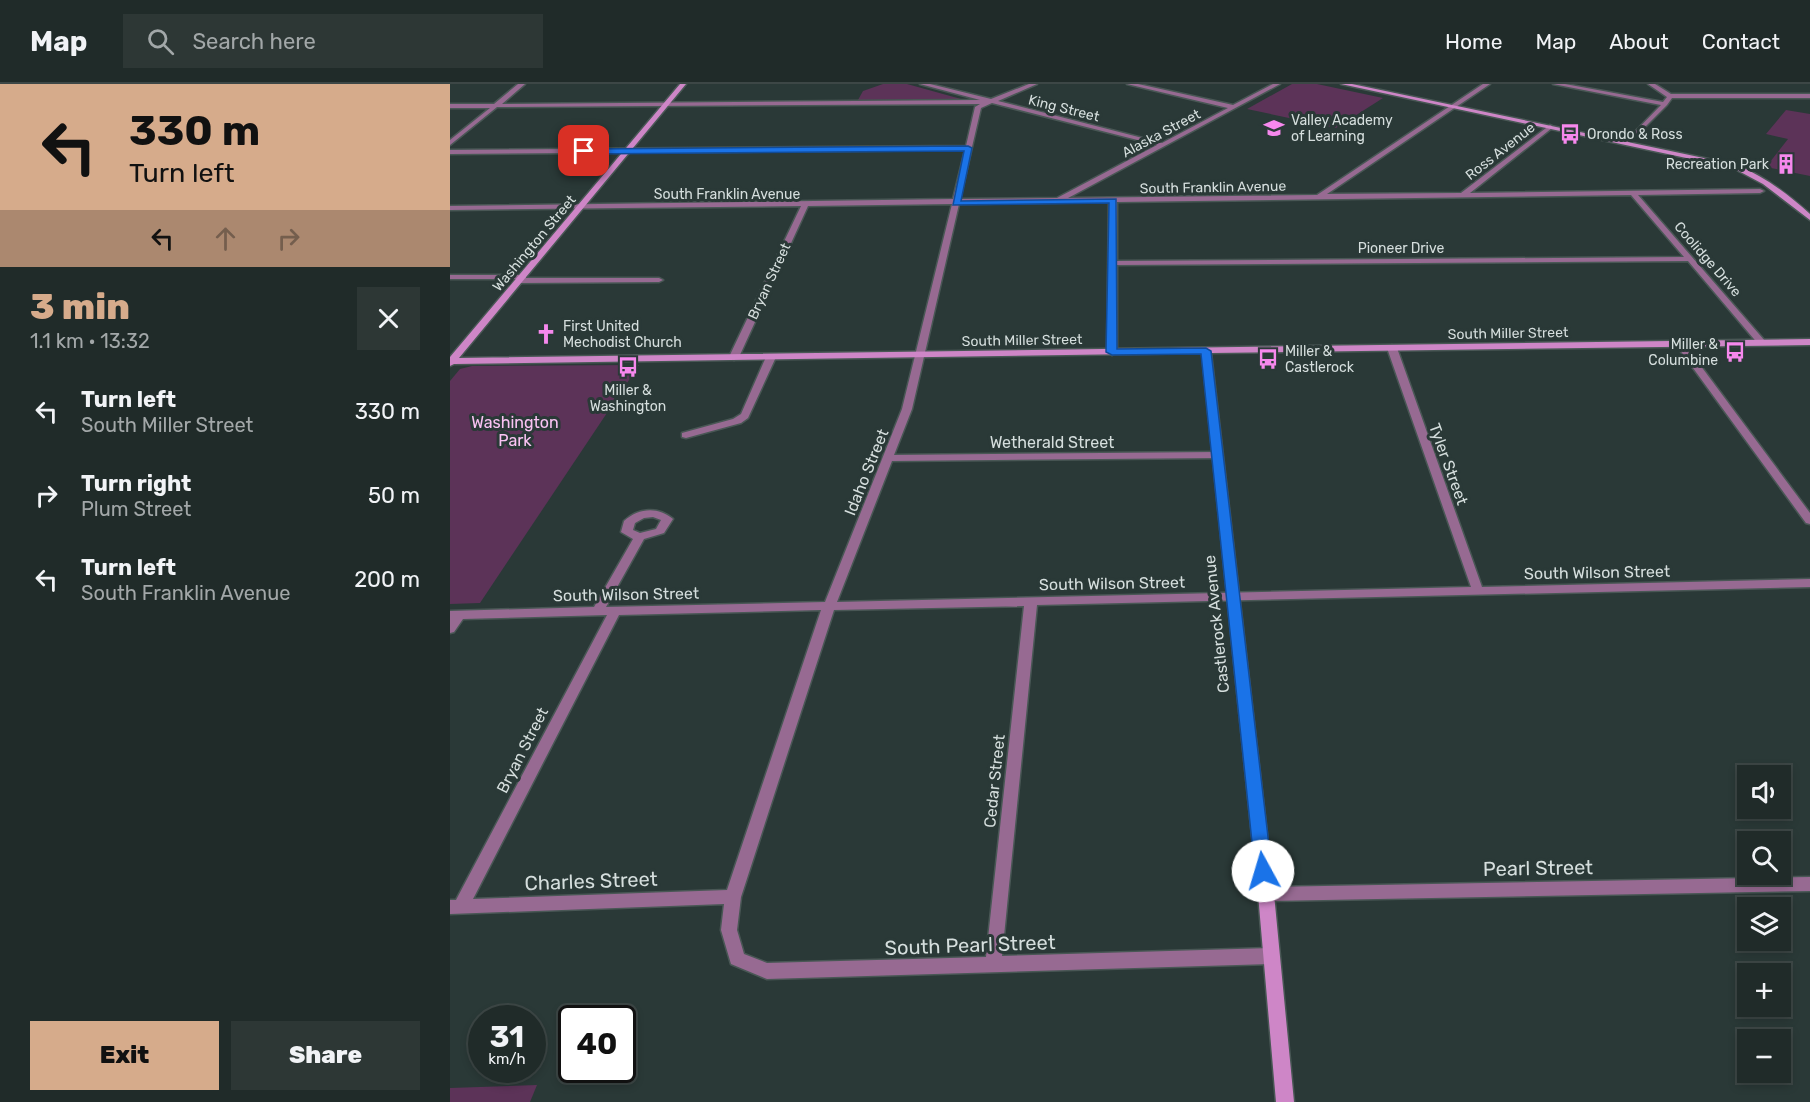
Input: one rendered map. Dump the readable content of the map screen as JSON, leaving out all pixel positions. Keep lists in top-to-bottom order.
{
  "streets": {
    "main road": ["Washington Street", "South Miller Street", "Castlerock Avenue"],
    "street": [
      "King Street",
      "Alaska Street",
      "Ross Avenue",
      "South Franklin Avenue",
      "Pioneer Drive",
      "Coolidge Drive",
      "Bryan Street",
      "Wetherald Street",
      "Tyler Street",
      "Idaho Street",
      "South Wilson Street",
      "Cedar Street",
      "Pearl Street",
      "Charles Street",
      "South Pearl Street"
    ]
  },
  "crossings": [
    ["King Street", "Alaska Street"],
    ["King Street", "Idaho Street"],
    ["Alaska Street", "South Franklin Avenue"],
    ["Ross Avenue", "South Franklin Avenue"],
    ["South Franklin Avenue", "Washington Street"],
    ["South Franklin Avenue", "Coolidge Drive"],
    ["South Franklin Avenue", "Bryan Street"],
    ["South Franklin Avenue", "Idaho Street"],
    ["Washington Street", "South Miller Street"],
    ["Pioneer Drive", "Coolidge Drive"],
    ["Coolidge Drive", "South Miller Street"],
    ["Bryan Street", "South Miller Street"],
    ["Bryan Street", "South Wilson Street"],
    ["Bryan Street", "Charles Street"],
    ["South Miller Street", "Tyler Street"],
    ["South Miller Street", "Idaho Street"],
    ["South Miller Street", "Castlerock Avenue"],
    ["Wetherald Street", "Idaho Street"],
    ["Wetherald Street", "Castlerock Avenue"],
    ["Tyler Street", "South Wilson Street"],
    ["Idaho Street", "South Wilson Street"],
    ["Idaho Street", "Charles Street"],
    ["Idaho Street", "South Pearl Street"],
    ["South Wilson Street", "Castlerock Avenue"],
    ["South Wilson Street", "Cedar Street"],
    ["Castlerock Avenue", "Pearl Street"],
    ["Castlerock Avenue", "South Pearl Street"],
    ["Cedar Street", "South Pearl Street"],
    ["Charles Street", "South Pearl Street"]
  ],
  "parks": ["Washington Park"],
  "places": {
    "school or university": ["Valley Academy of Learning"],
    "bus stop": [
      "Orondo & Ross",
      "Miller & Columbine",
      "Miller & Castlerock",
      "Miller & Washington"
    ],
    "building": ["Recreation Park"],
    "church": ["First United Mechodist Church"]
  },
  "page": {
    "header": "Map",
    "search": "Search here",
    "nav": [
      "Home",
      "Map",
      "About",
      "Contact"
    ],
    "turn": ["330 m", "Turn left"],
    "heading": ["3 min", "1.1 km · 13:32"],
    "list": [
      {
        "name": "Turn left",
        "note": "South Miller Street",
        "value": "330 m"
      },
      {
        "name": "Turn right",
        "note": "Plum Street",
        "value": "50 m"
      },
      {
        "name": "Turn left",
        "note": "South Franklin Avenue",
        "value": "200 m"
      }
    ],
    "map_buttons": ["+", "−"],
    "speed": "31 km/h",
    "limit": "40",
    "buttons": ["Exit", "Share"]
  }
}
